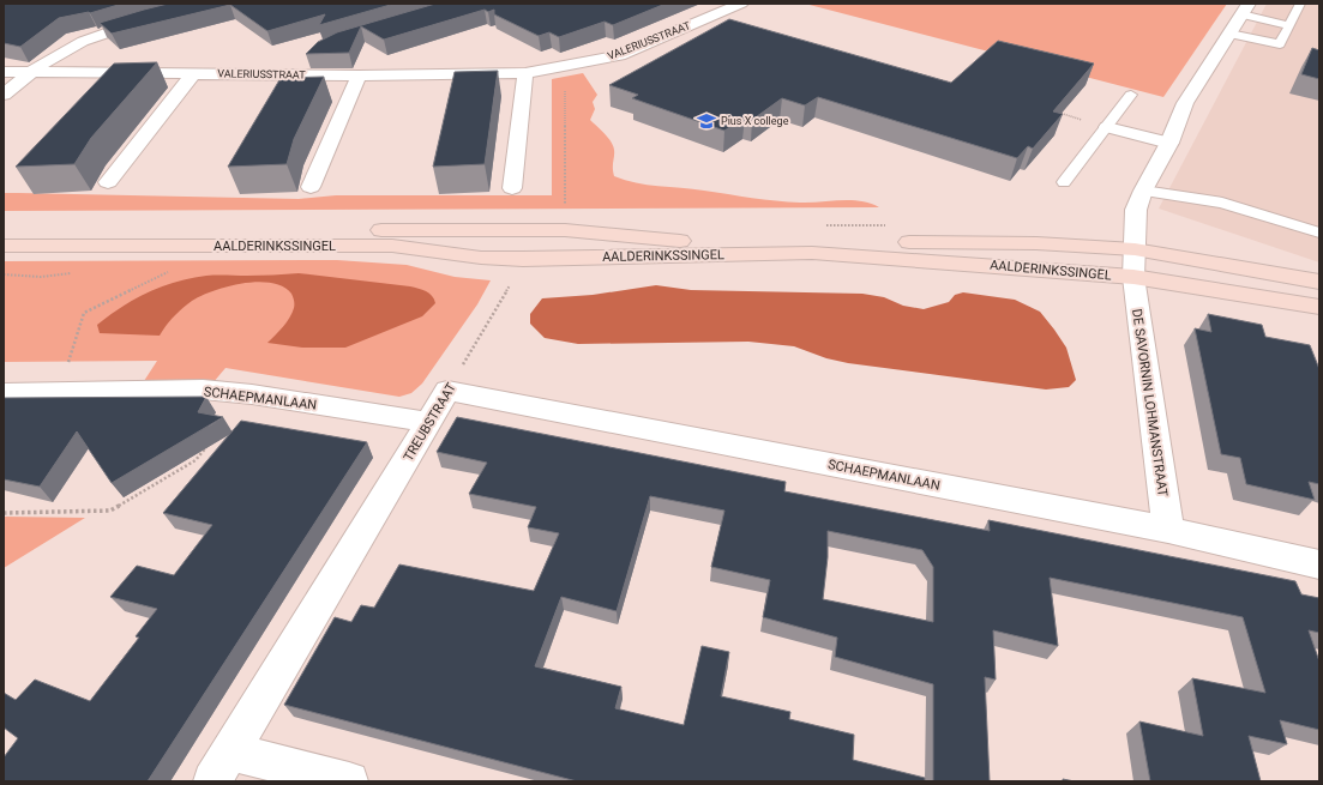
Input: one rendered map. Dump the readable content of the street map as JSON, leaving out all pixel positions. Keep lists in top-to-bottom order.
{
  "streets": {
    "main road": ["AALDERINKSSINGEL"],
    "street": [
      "VALERIUSSTRAAT",
      "SCHAEPMANLAAN",
      "DE SAVORNIN LOHMANSTRAAT",
      "TREUBSTRAAT"
    ]
  },
  "crossings": [
    ["AALDERINKSSINGEL", "DE SAVORNIN LOHMANSTRAAT"],
    ["AALDERINKSSINGEL", "TREUBSTRAAT"],
    ["SCHAEPMANLAAN", "DE SAVORNIN LOHMANSTRAAT"],
    ["SCHAEPMANLAAN", "TREUBSTRAAT"]
  ],
  "places": {
    "school or university": ["Pius X college"]
  }
}
